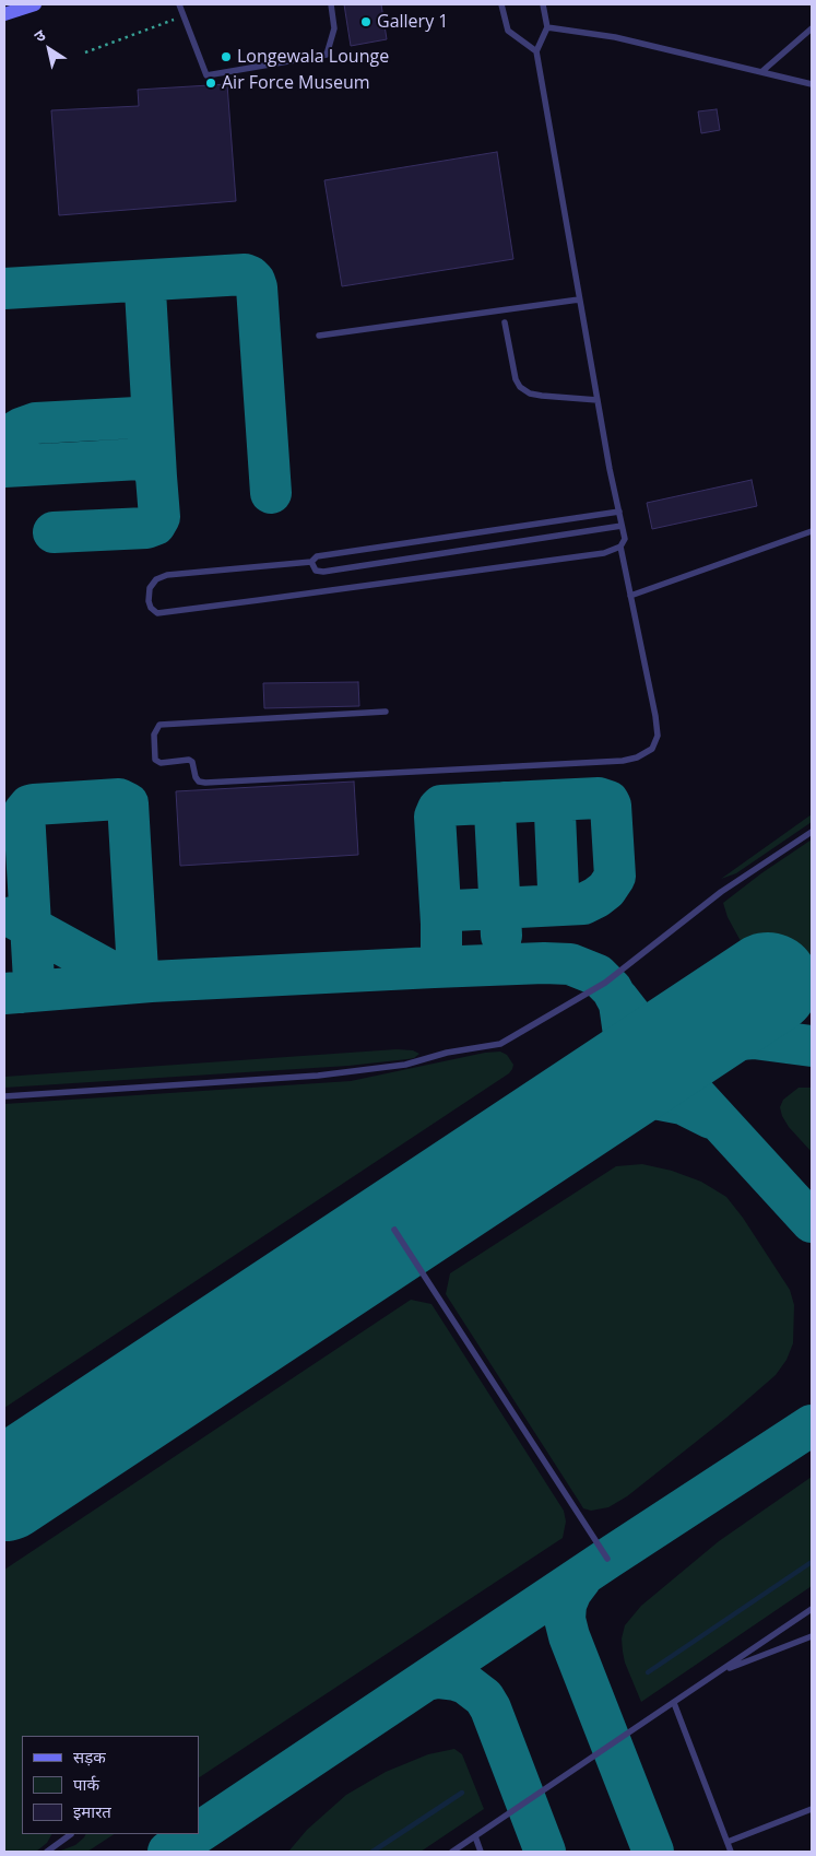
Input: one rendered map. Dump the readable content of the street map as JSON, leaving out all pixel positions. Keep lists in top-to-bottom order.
{
  "places": ["Gallery 1", "Longewala Lounge", "Air Force Museum"],
  "legend": ["सड़क", "पार्क", "इमारत"],
  "north": "top left"
}
